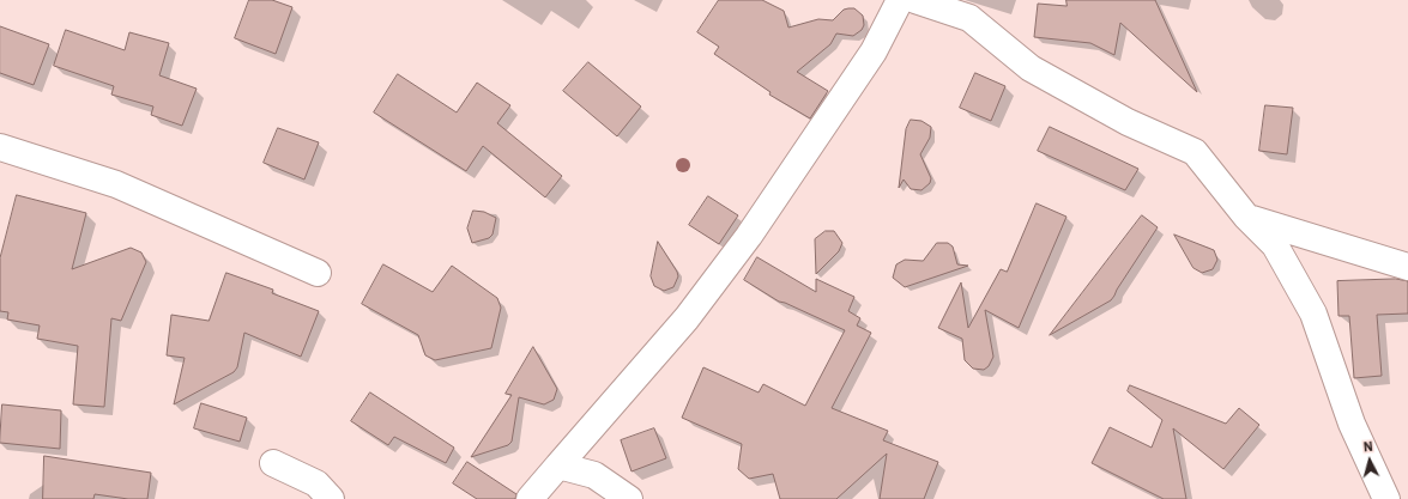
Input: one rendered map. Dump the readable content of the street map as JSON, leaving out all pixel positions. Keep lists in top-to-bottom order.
{
  "north": "top"
}
